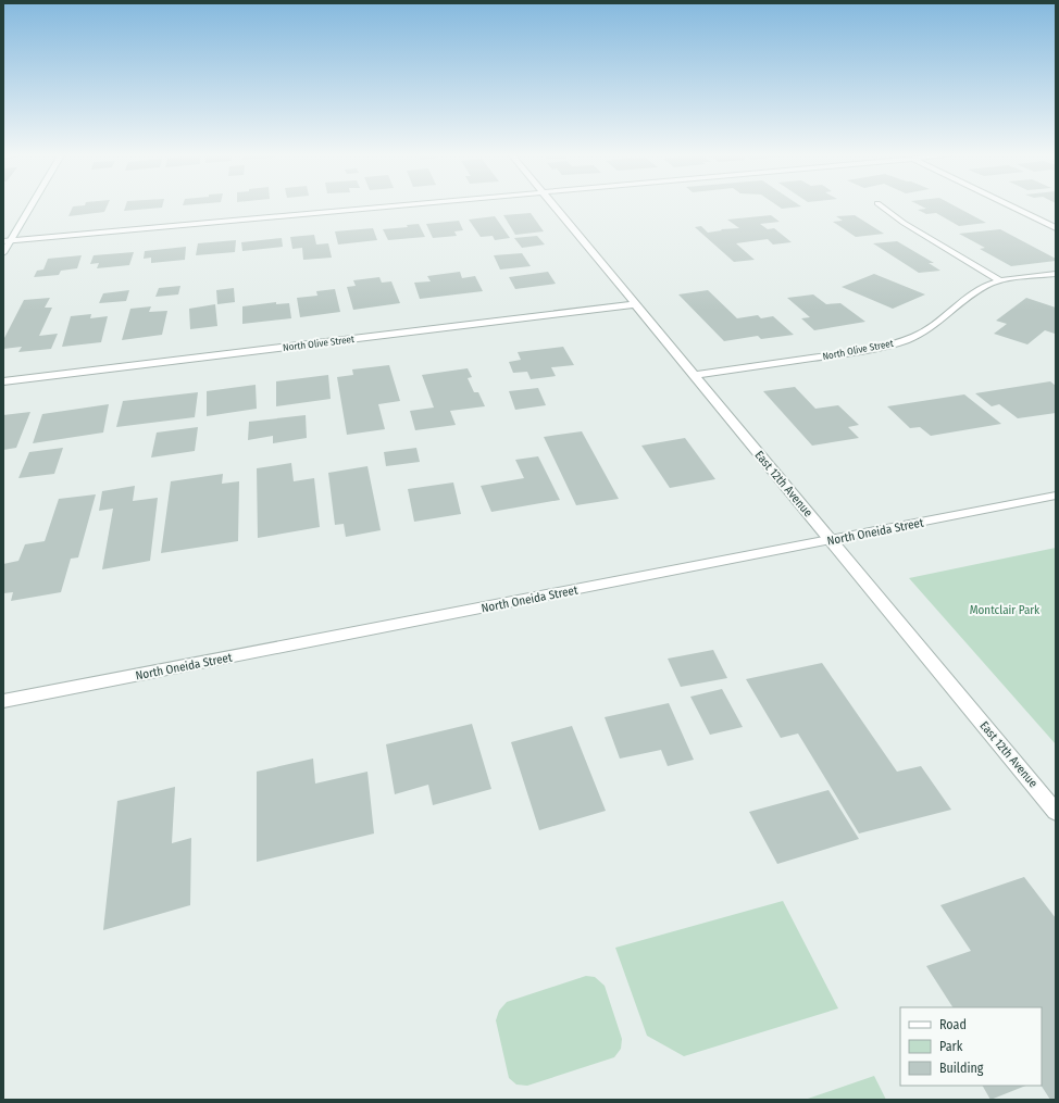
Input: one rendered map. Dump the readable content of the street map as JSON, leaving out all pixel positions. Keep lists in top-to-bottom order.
{
  "streets": {
    "street": ["North Olive Street", "East 12th Avenue", "North Oneida Street"]
  },
  "crossings": [
    ["North Olive Street", "East 12th Avenue"],
    ["East 12th Avenue", "North Oneida Street"]
  ],
  "parks": ["Montclair Park"],
  "legend": ["Road", "Park", "Building"]
}
